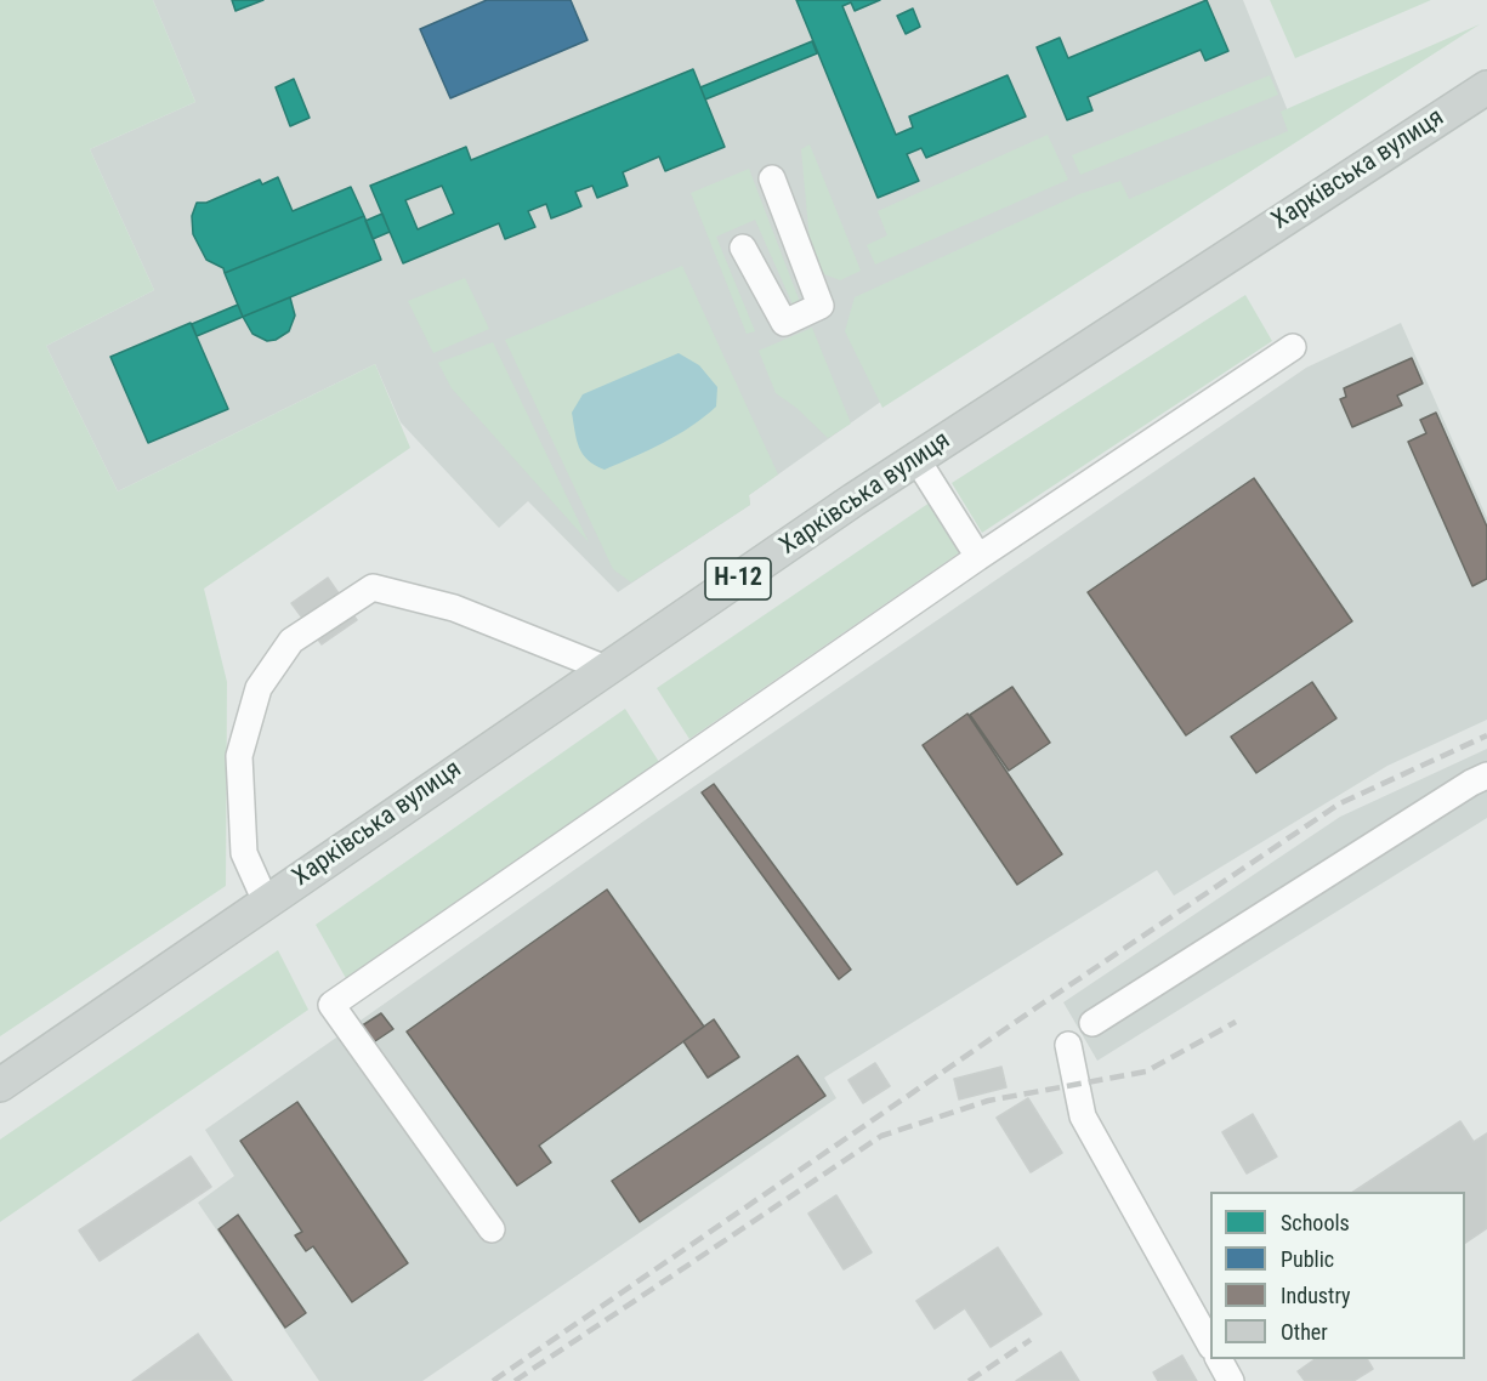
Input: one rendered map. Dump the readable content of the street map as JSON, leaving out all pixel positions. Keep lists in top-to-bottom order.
{
  "streets": {
    "main road": ["Харківська вулиця", "Н-12"]
  },
  "legend": [
    "Schools",
    "Public",
    "Industry",
    "Other"
  ]
}
